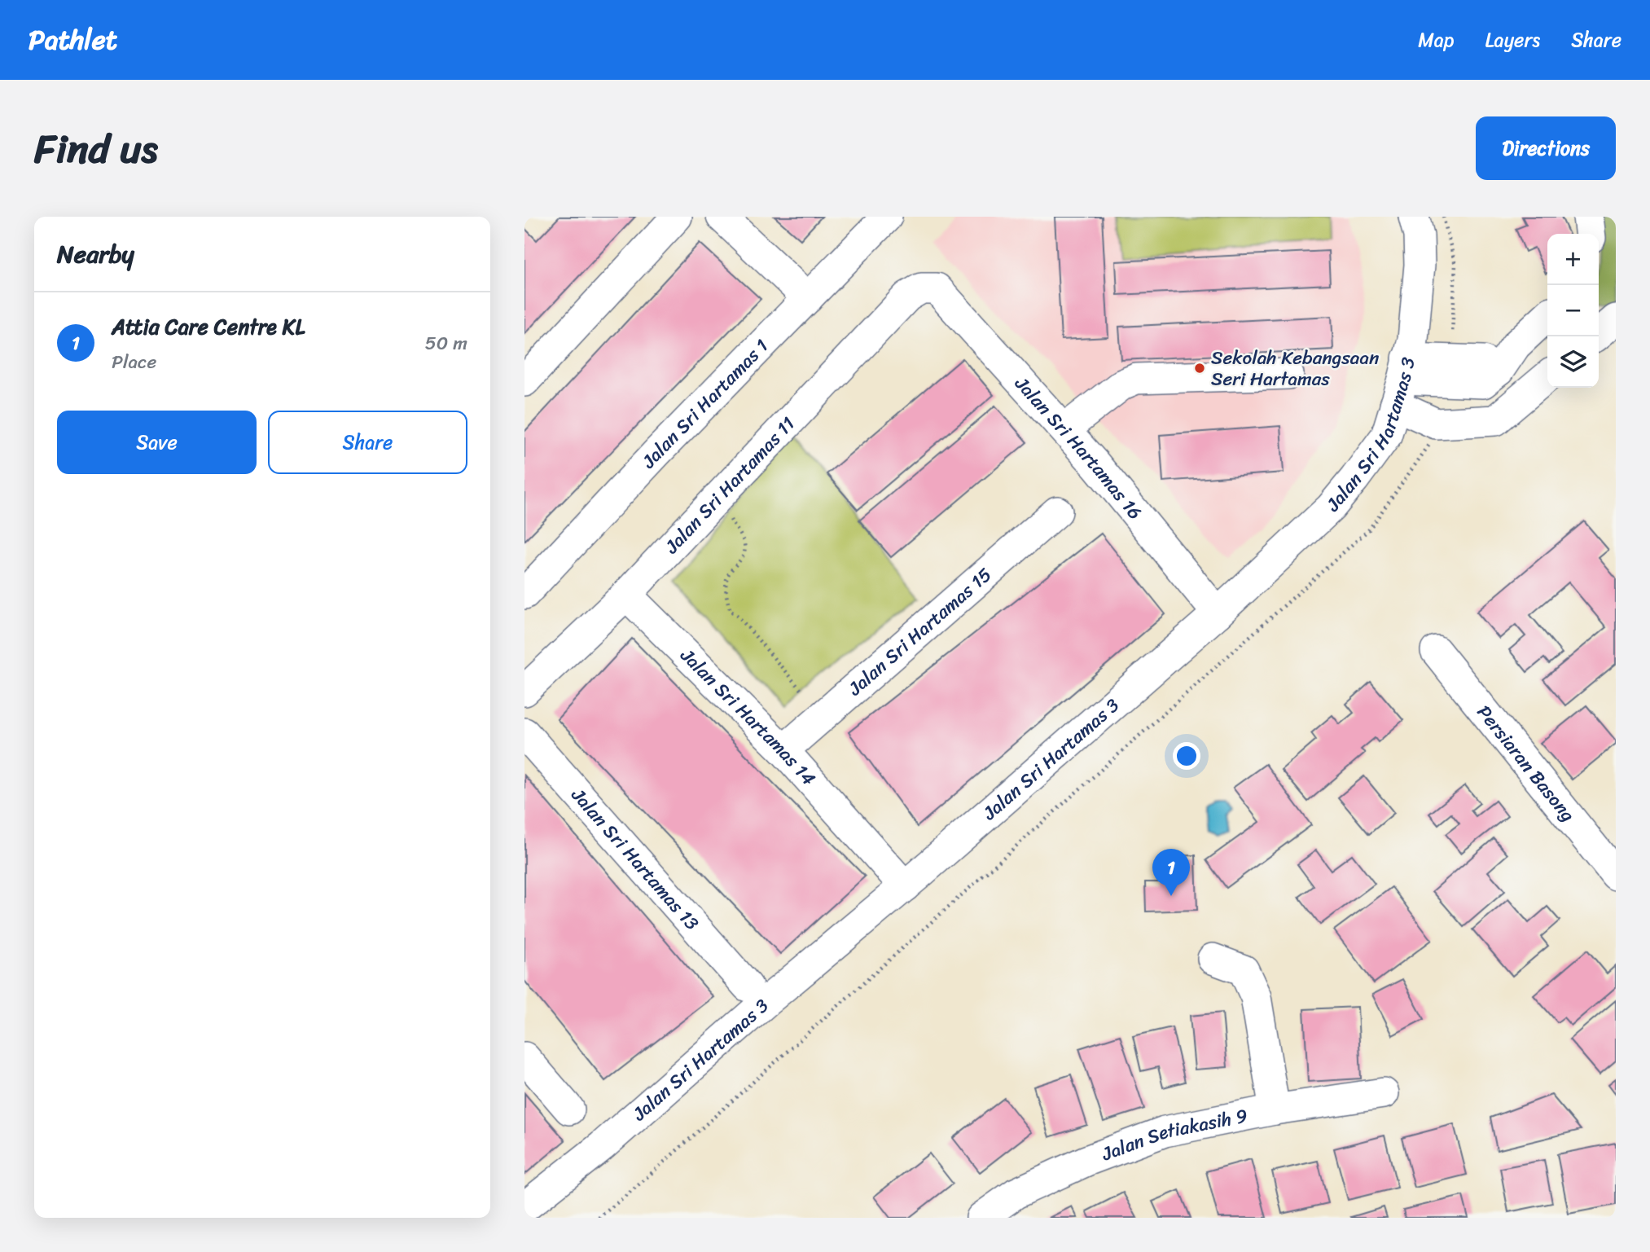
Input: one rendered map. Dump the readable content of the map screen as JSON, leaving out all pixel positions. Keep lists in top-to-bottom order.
{
  "streets": {
    "street": [
      "Jalan Sri Hartamas 1",
      "Jalan Sri Hartamas 3",
      "Jalan Sri Hartamas 16",
      "Jalan Sri Hartamas 11",
      "Jalan Sri Hartamas 15",
      "Jalan Sri Hartamas 14",
      "Persiaran Basong",
      "Jalan Sri Hartamas 13",
      "Jalan Setiakasih 9"
    ]
  },
  "crossings": [
    ["Jalan Sri Hartamas 3", "Jalan Sri Hartamas 16"],
    ["Jalan Sri Hartamas 3", "Jalan Sri Hartamas 14"],
    ["Jalan Sri Hartamas 16", "Jalan Sri Hartamas 11"],
    ["Jalan Sri Hartamas 11", "Jalan Sri Hartamas 14"],
    ["Jalan Sri Hartamas 15", "Jalan Sri Hartamas 14"]
  ],
  "places": ["Sekolah Kebangsaan Seri Hartamas"],
  "page": {
    "header": "Pathlet",
    "nav": ["Map", "Layers", "Share"],
    "title": "Find us",
    "buttons": [
      "Directions",
      ["Save", "Share"]
    ],
    "heading": "Nearby",
    "map_buttons": ["+", "−"],
    "list": [
      {
        "mark": "1",
        "name": "Attia Care Centre KL",
        "note": "Place",
        "value": "50 m"
      }
    ],
    "pins": "1"
  }
}
